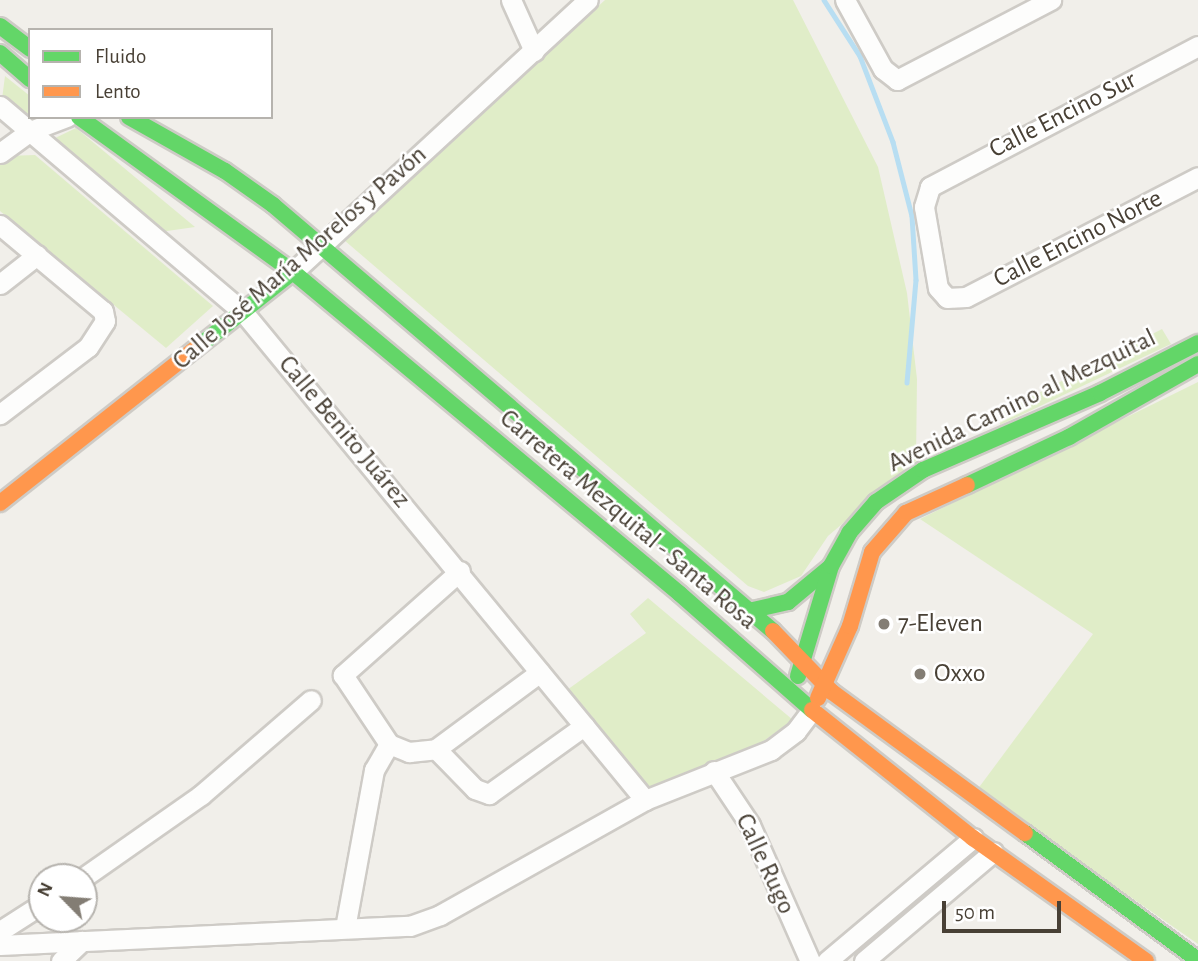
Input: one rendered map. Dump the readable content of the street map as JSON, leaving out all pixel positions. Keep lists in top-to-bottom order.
{
  "streets": {
    "main road": ["Calle José María Morelos y Pavón", "Avenida Camino al Mezquital", "Carretera Mezquital - Santa Rosa"],
    "street": [
      "Calle Encino Sur",
      "Calle Encino Norte",
      "Calle Benito Juárez",
      "Calle Rugo"
    ]
  },
  "crossings": [
    ["Calle Encino Sur", "Calle Encino Norte"],
    ["Calle José María Morelos y Pavón", "Calle Benito Juárez"],
    ["Calle José María Morelos y Pavón", "Carretera Mezquital - Santa Rosa"],
    ["Avenida Camino al Mezquital", "Carretera Mezquital - Santa Rosa"]
  ],
  "places": ["7-Eleven", "Oxxo"],
  "legend": ["Fluido", "Lento"],
  "scale_bar": "50 m",
  "north": "top left"
}
